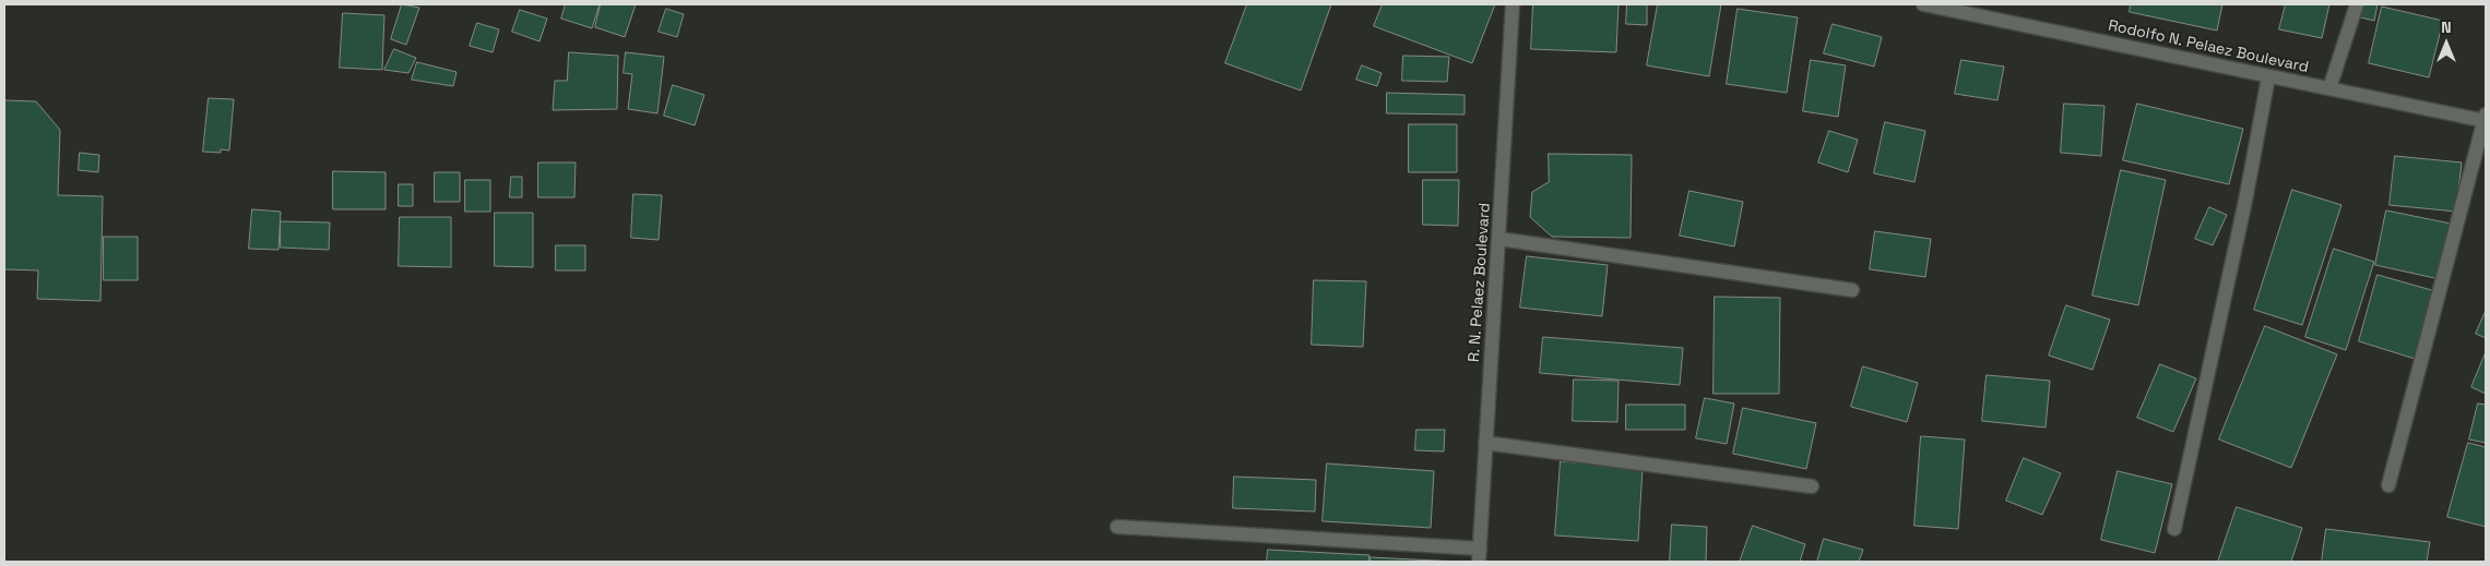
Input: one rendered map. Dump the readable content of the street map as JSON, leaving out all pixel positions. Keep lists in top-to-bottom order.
{
  "streets": {
    "street": ["Rodolfo N. Pelaez Boulevard", "R. N. Pelaez Boulevard"]
  },
  "north": "top"
}
